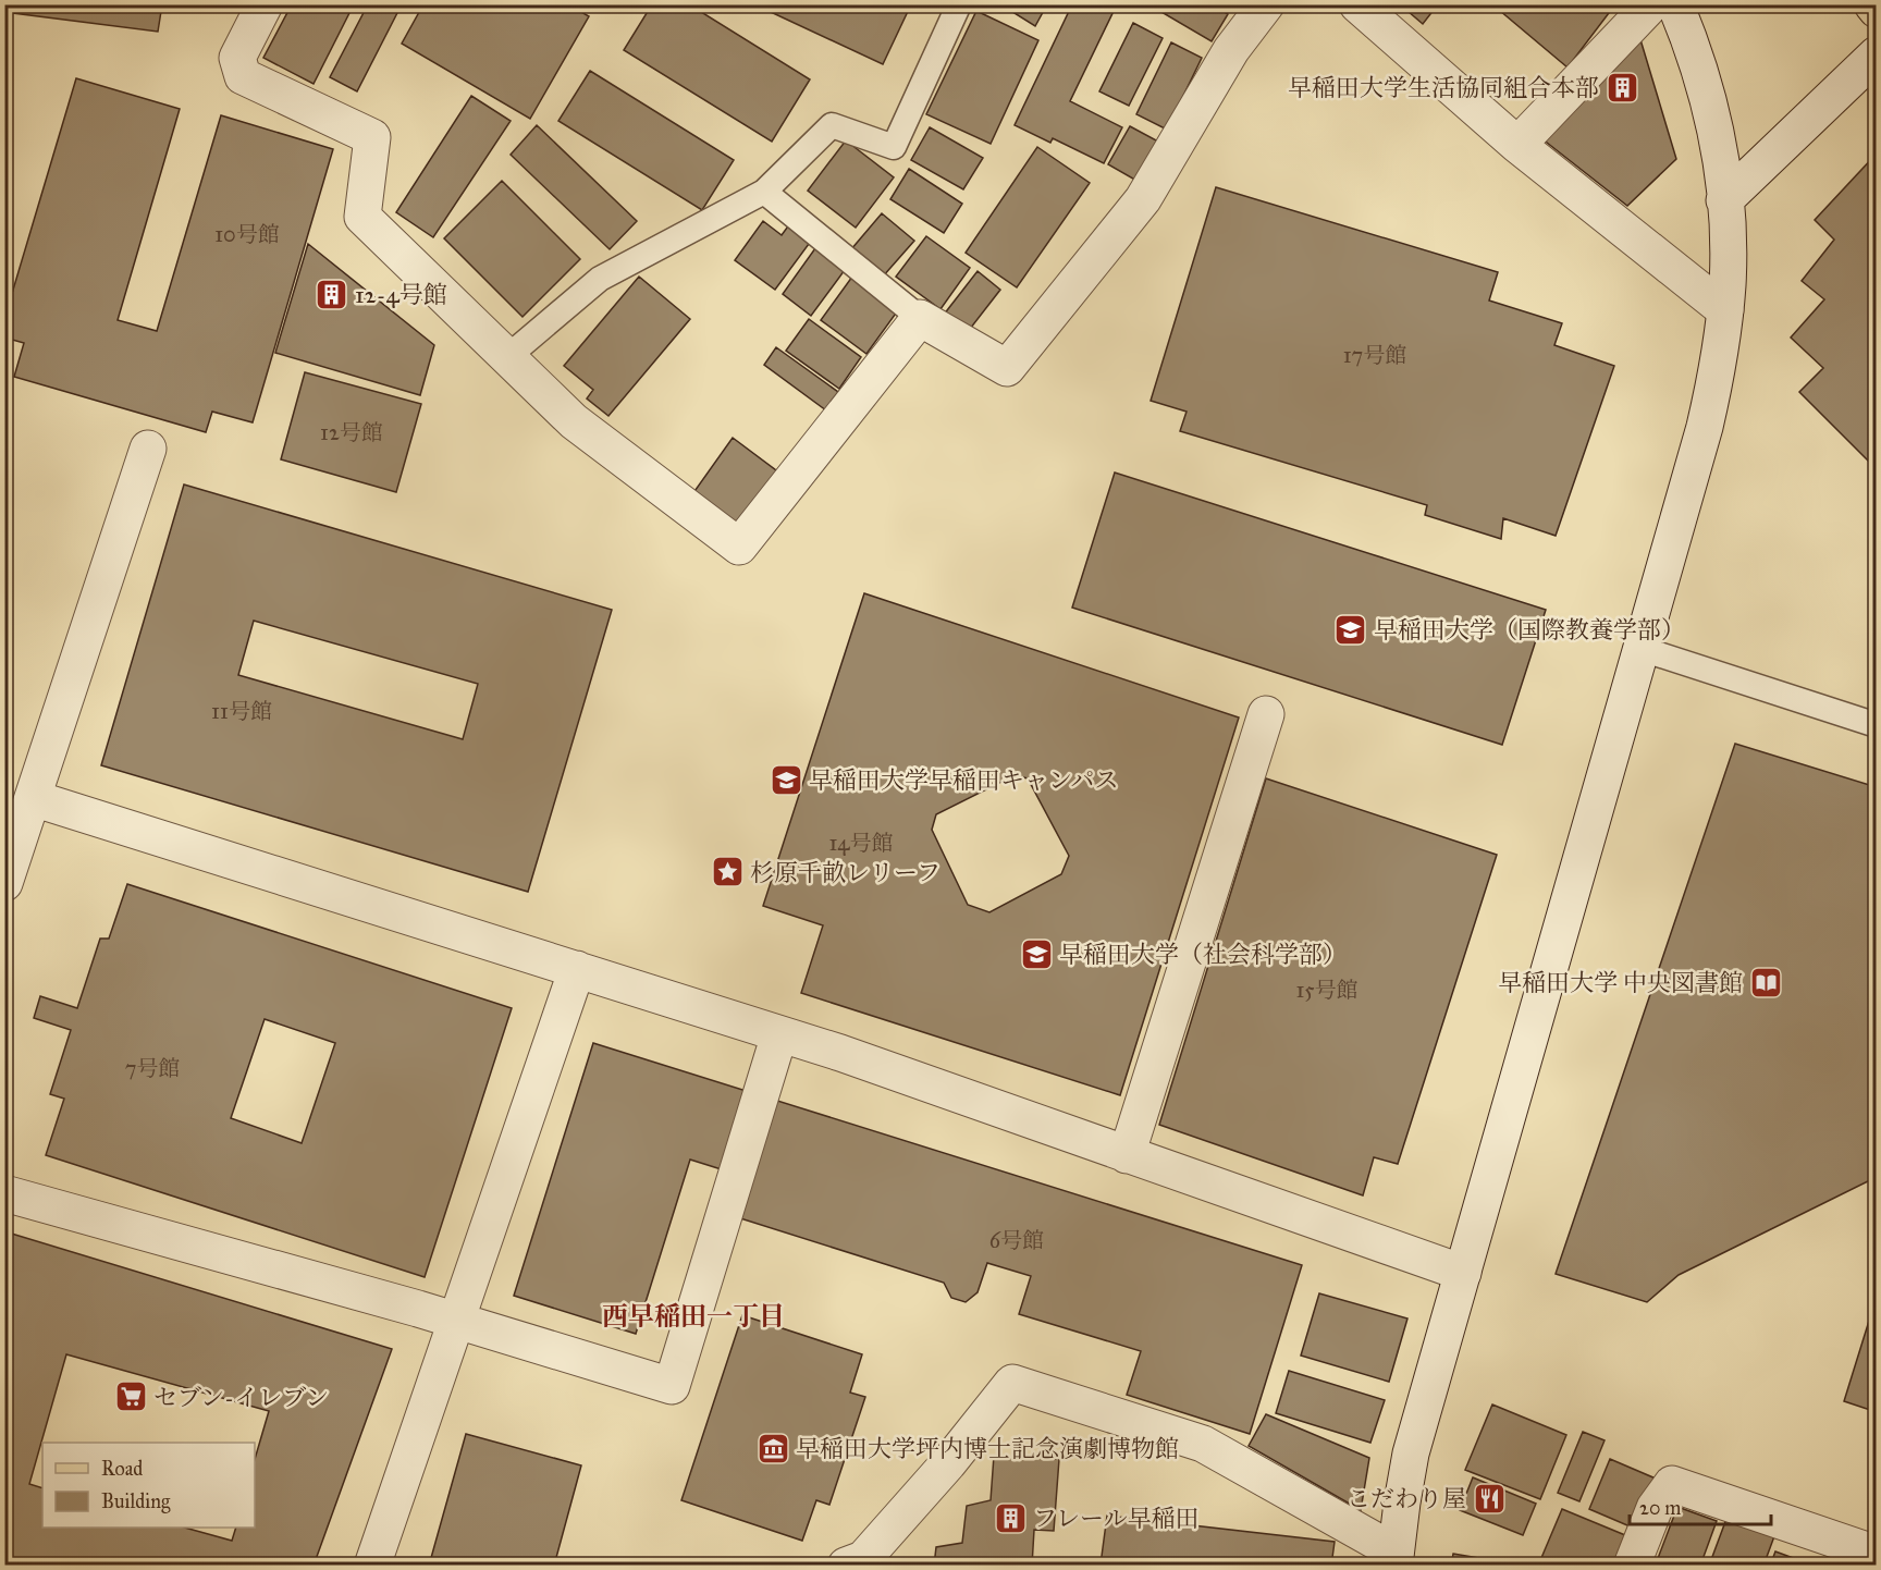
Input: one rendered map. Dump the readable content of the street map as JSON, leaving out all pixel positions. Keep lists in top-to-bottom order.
{
  "districts": ["西早稲田一丁目"],
  "places": {
    "building": ["早稲田大学生活協同組合本部", "12-4号館", "フレール早稲田"],
    "school or university": ["早稲田大学（国際教養学部）", "早稲田大学早稲田キャンパス", "早稲田大学（社会科学部）"],
    "place": ["杉原千畝レリーフ"],
    "library": ["早稲田大学 中央図書館"],
    "supermarket": ["セブン-イレブン"],
    "museum": ["早稲田大学坪内博士記念演劇博物館"],
    "restaurant": ["こだわり屋"]
  },
  "house_numbers": [
    "10号館",
    "17号館",
    "12号館",
    "11号館",
    "14号館",
    "15号館",
    "7号館",
    "6号館"
  ],
  "legend": ["Road", "Building"],
  "scale_bar": "20 m"
}
